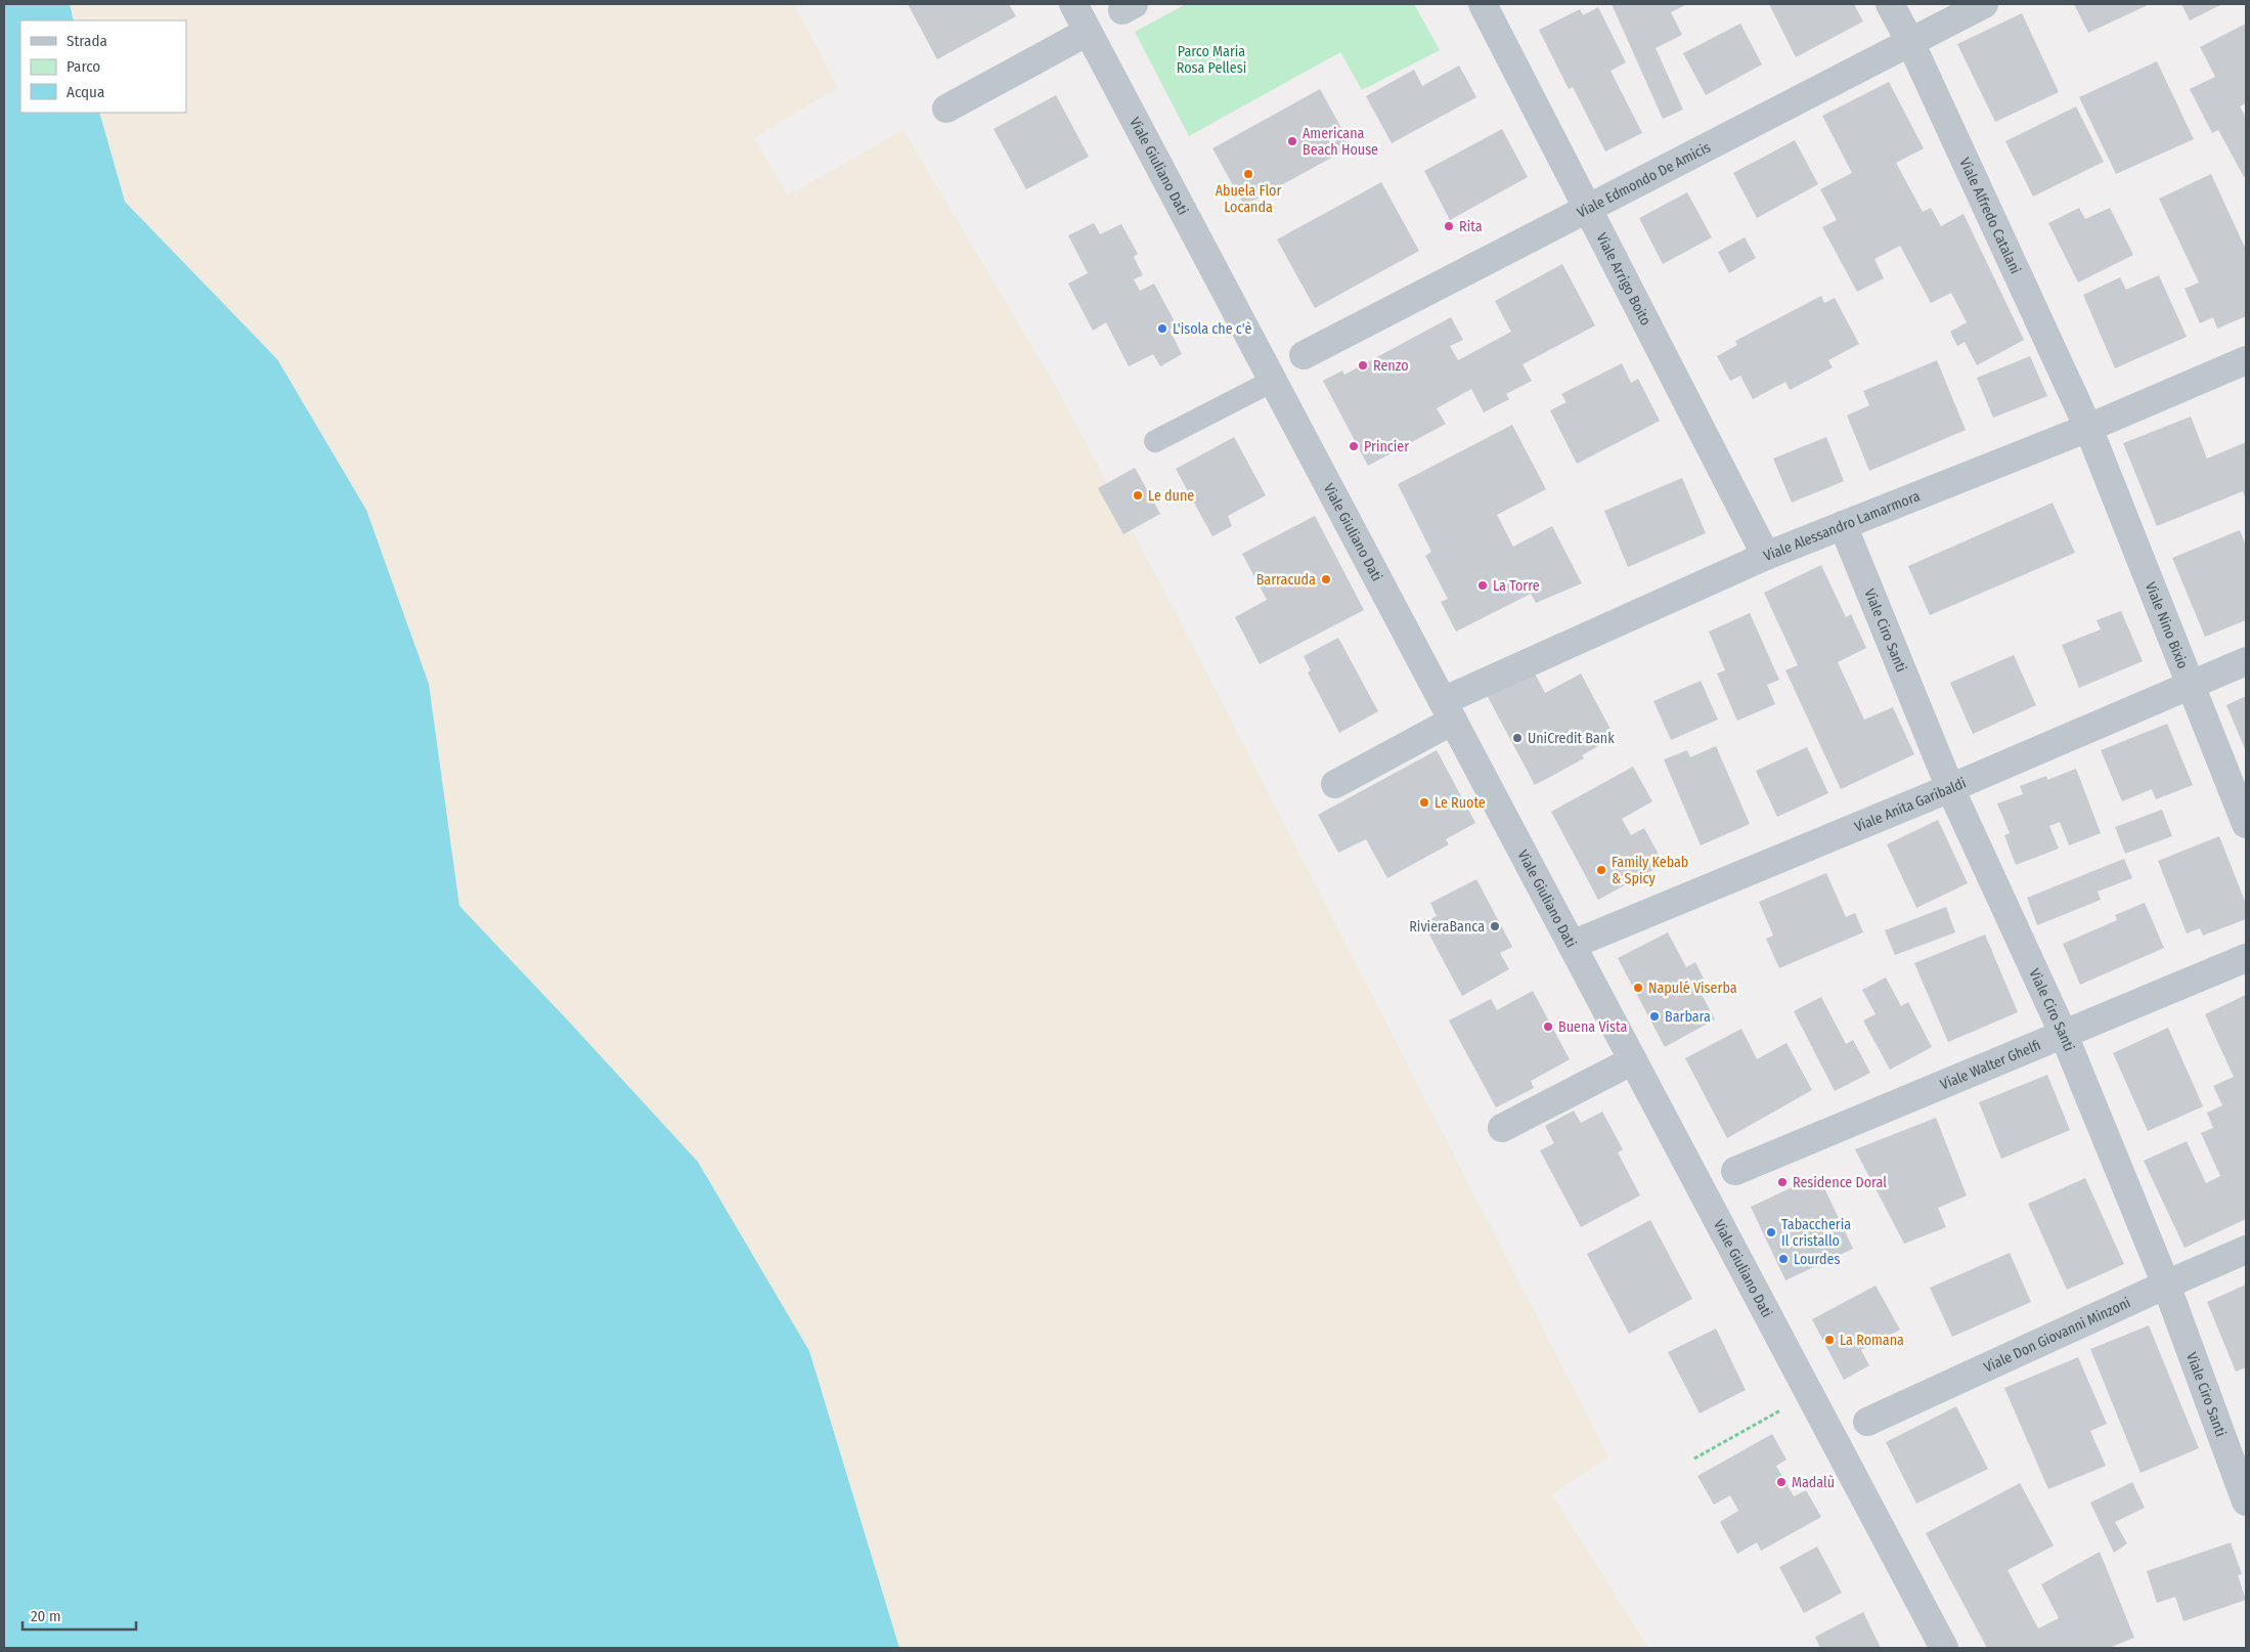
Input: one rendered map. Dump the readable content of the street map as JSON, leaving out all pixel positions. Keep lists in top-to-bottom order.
{
  "streets": {
    "street": [
      "Viale Giuliano Dati",
      "Viale Edmondo De Amicis",
      "Viale Alfredo Catalani",
      "Viale Arrigo Boito",
      "Viale Alessandro Lamarmora",
      "Viale Nino Bixio",
      "Viale Ciro Santi",
      "Viale Anita Garibaldi",
      "Viale Walter Ghelfi",
      "Viale Don Giovanni Minzoni"
    ]
  },
  "crossings": [
    ["Viale Giuliano Dati", "Viale Alessandro Lamarmora"],
    ["Viale Giuliano Dati", "Viale Anita Garibaldi"],
    ["Viale Edmondo De Amicis", "Viale Alfredo Catalani"],
    ["Viale Edmondo De Amicis", "Viale Arrigo Boito"],
    ["Viale Alfredo Catalani", "Viale Alessandro Lamarmora"],
    ["Viale Alfredo Catalani", "Viale Nino Bixio"],
    ["Viale Arrigo Boito", "Viale Alessandro Lamarmora"],
    ["Viale Alessandro Lamarmora", "Viale Nino Bixio"],
    ["Viale Alessandro Lamarmora", "Viale Ciro Santi"],
    ["Viale Nino Bixio", "Viale Anita Garibaldi"],
    ["Viale Ciro Santi", "Viale Anita Garibaldi"],
    ["Viale Ciro Santi", "Viale Walter Ghelfi"],
    ["Viale Ciro Santi", "Viale Don Giovanni Minzoni"]
  ],
  "parks": ["Parco Maria Rosa Pellesi"],
  "places": [
    "Americana Beach House",
    "Abuela Flor Locanda",
    "Rita",
    "L'isola che c'è",
    "Renzo",
    "Princier",
    "Le dune",
    "Barracuda",
    "La Torre",
    "UniCredit Bank",
    "Le Ruote",
    "Family Kebab & Spicy",
    "RivieraBanca",
    "Napulé Viserba",
    "Barbara",
    "Buena Vista",
    "Residence Doral",
    "Tabaccheria Il cristallo",
    "Lourdes",
    "La Romana",
    "Madalù"
  ],
  "legend": ["Strada", "Parco", "Acqua"],
  "scale_bar": "20 m"
}
